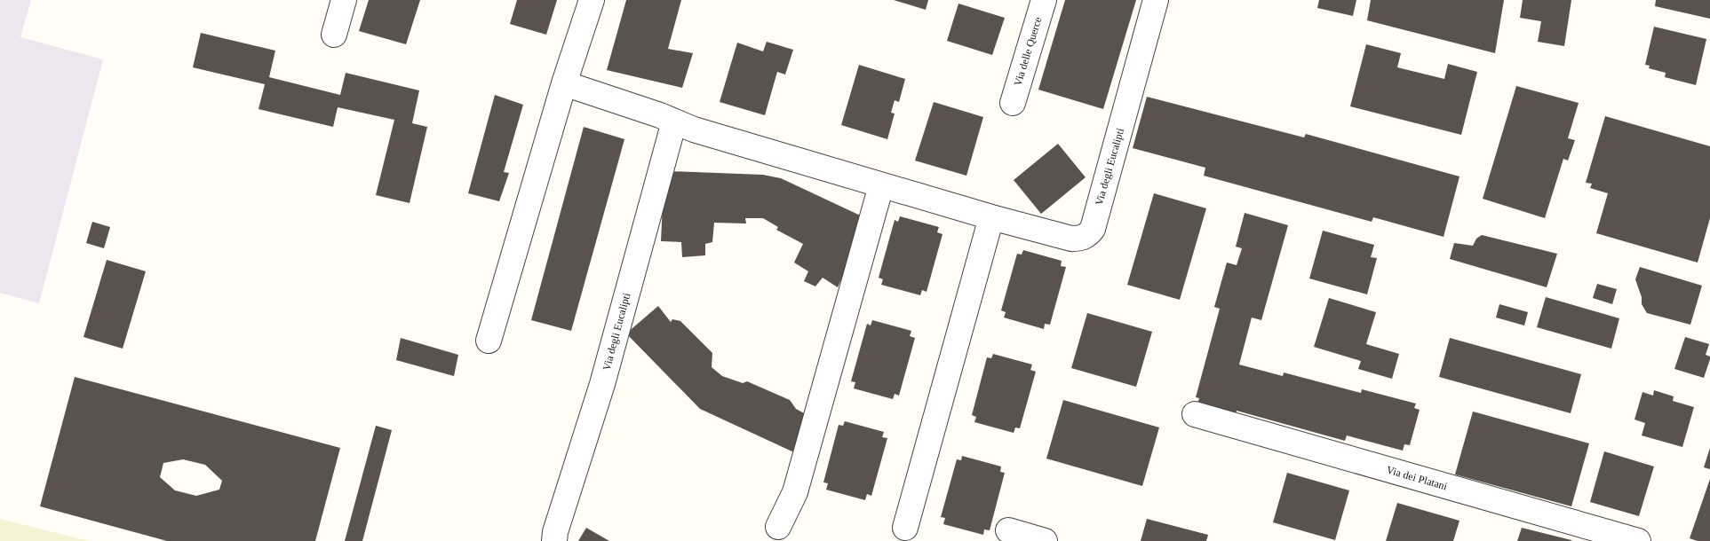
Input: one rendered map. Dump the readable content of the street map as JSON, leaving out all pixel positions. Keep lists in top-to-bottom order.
{
  "streets": {
    "street": ["Via delle Querce", "Via degli Eucalipti", "Via dei Platani"]
  }
}
